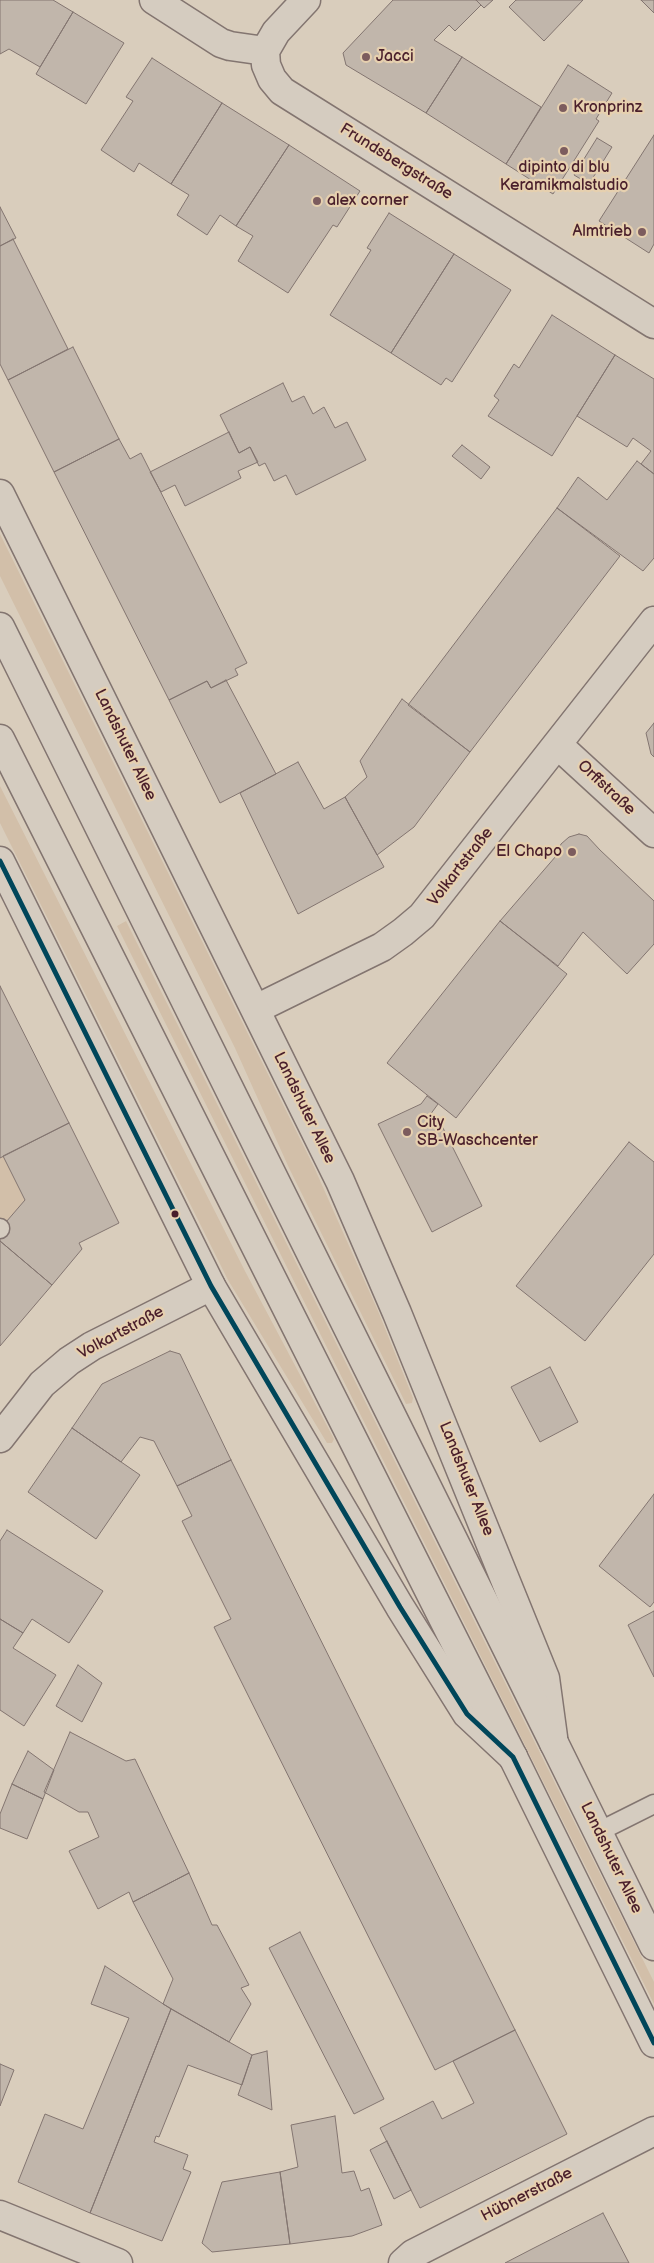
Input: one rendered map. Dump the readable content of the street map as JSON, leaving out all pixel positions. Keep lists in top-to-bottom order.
{
  "streets": {
    "main road": [
      "Frundsbergstraße",
      "Landshuter Allee",
      "Orffstraße",
      "Volkartstraße",
      "Hübnerstraße"
    ]
  },
  "crossings": [
    ["Landshuter Allee", "Volkartstraße"],
    ["Orffstraße", "Volkartstraße"]
  ],
  "places": [
    "Jacci",
    "Kronprinz",
    "dipinto di blu Keramikmalstudio",
    "alex corner",
    "Almtrieb",
    "El Chapo",
    "City SB-Waschcenter"
  ]
}
